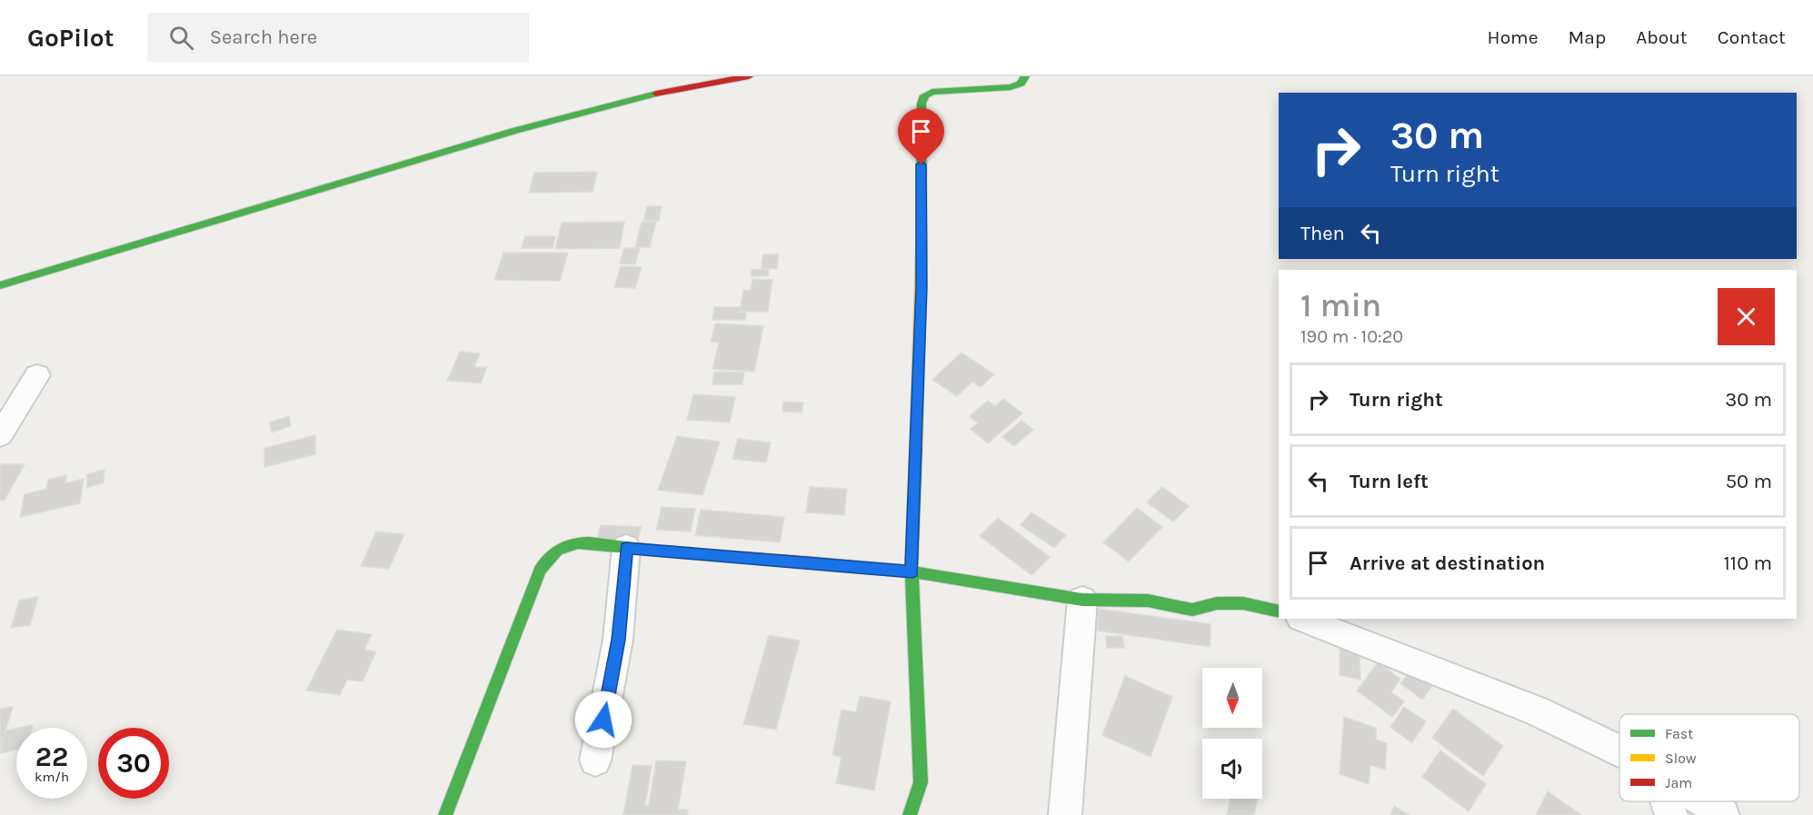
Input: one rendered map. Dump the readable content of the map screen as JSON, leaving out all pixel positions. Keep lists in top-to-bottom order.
{
  "legend": ["Fast", "Slow", "Jam"],
  "north": "bottom",
  "page": {
    "header": "GoPilot",
    "search": "Search here",
    "nav": [
      "Home",
      "Map",
      "About",
      "Contact"
    ],
    "turn": ["30 m", "Turn right"],
    "then": "Then",
    "heading": ["1 min", "190 m · 10:20"],
    "list": [
      {
        "name": "Turn right",
        "value": "30 m"
      },
      {
        "name": "Turn left",
        "value": "50 m"
      },
      {
        "name": "Arrive at destination",
        "value": "110 m"
      }
    ],
    "speed": "22 km/h",
    "limit": "30"
  }
}
